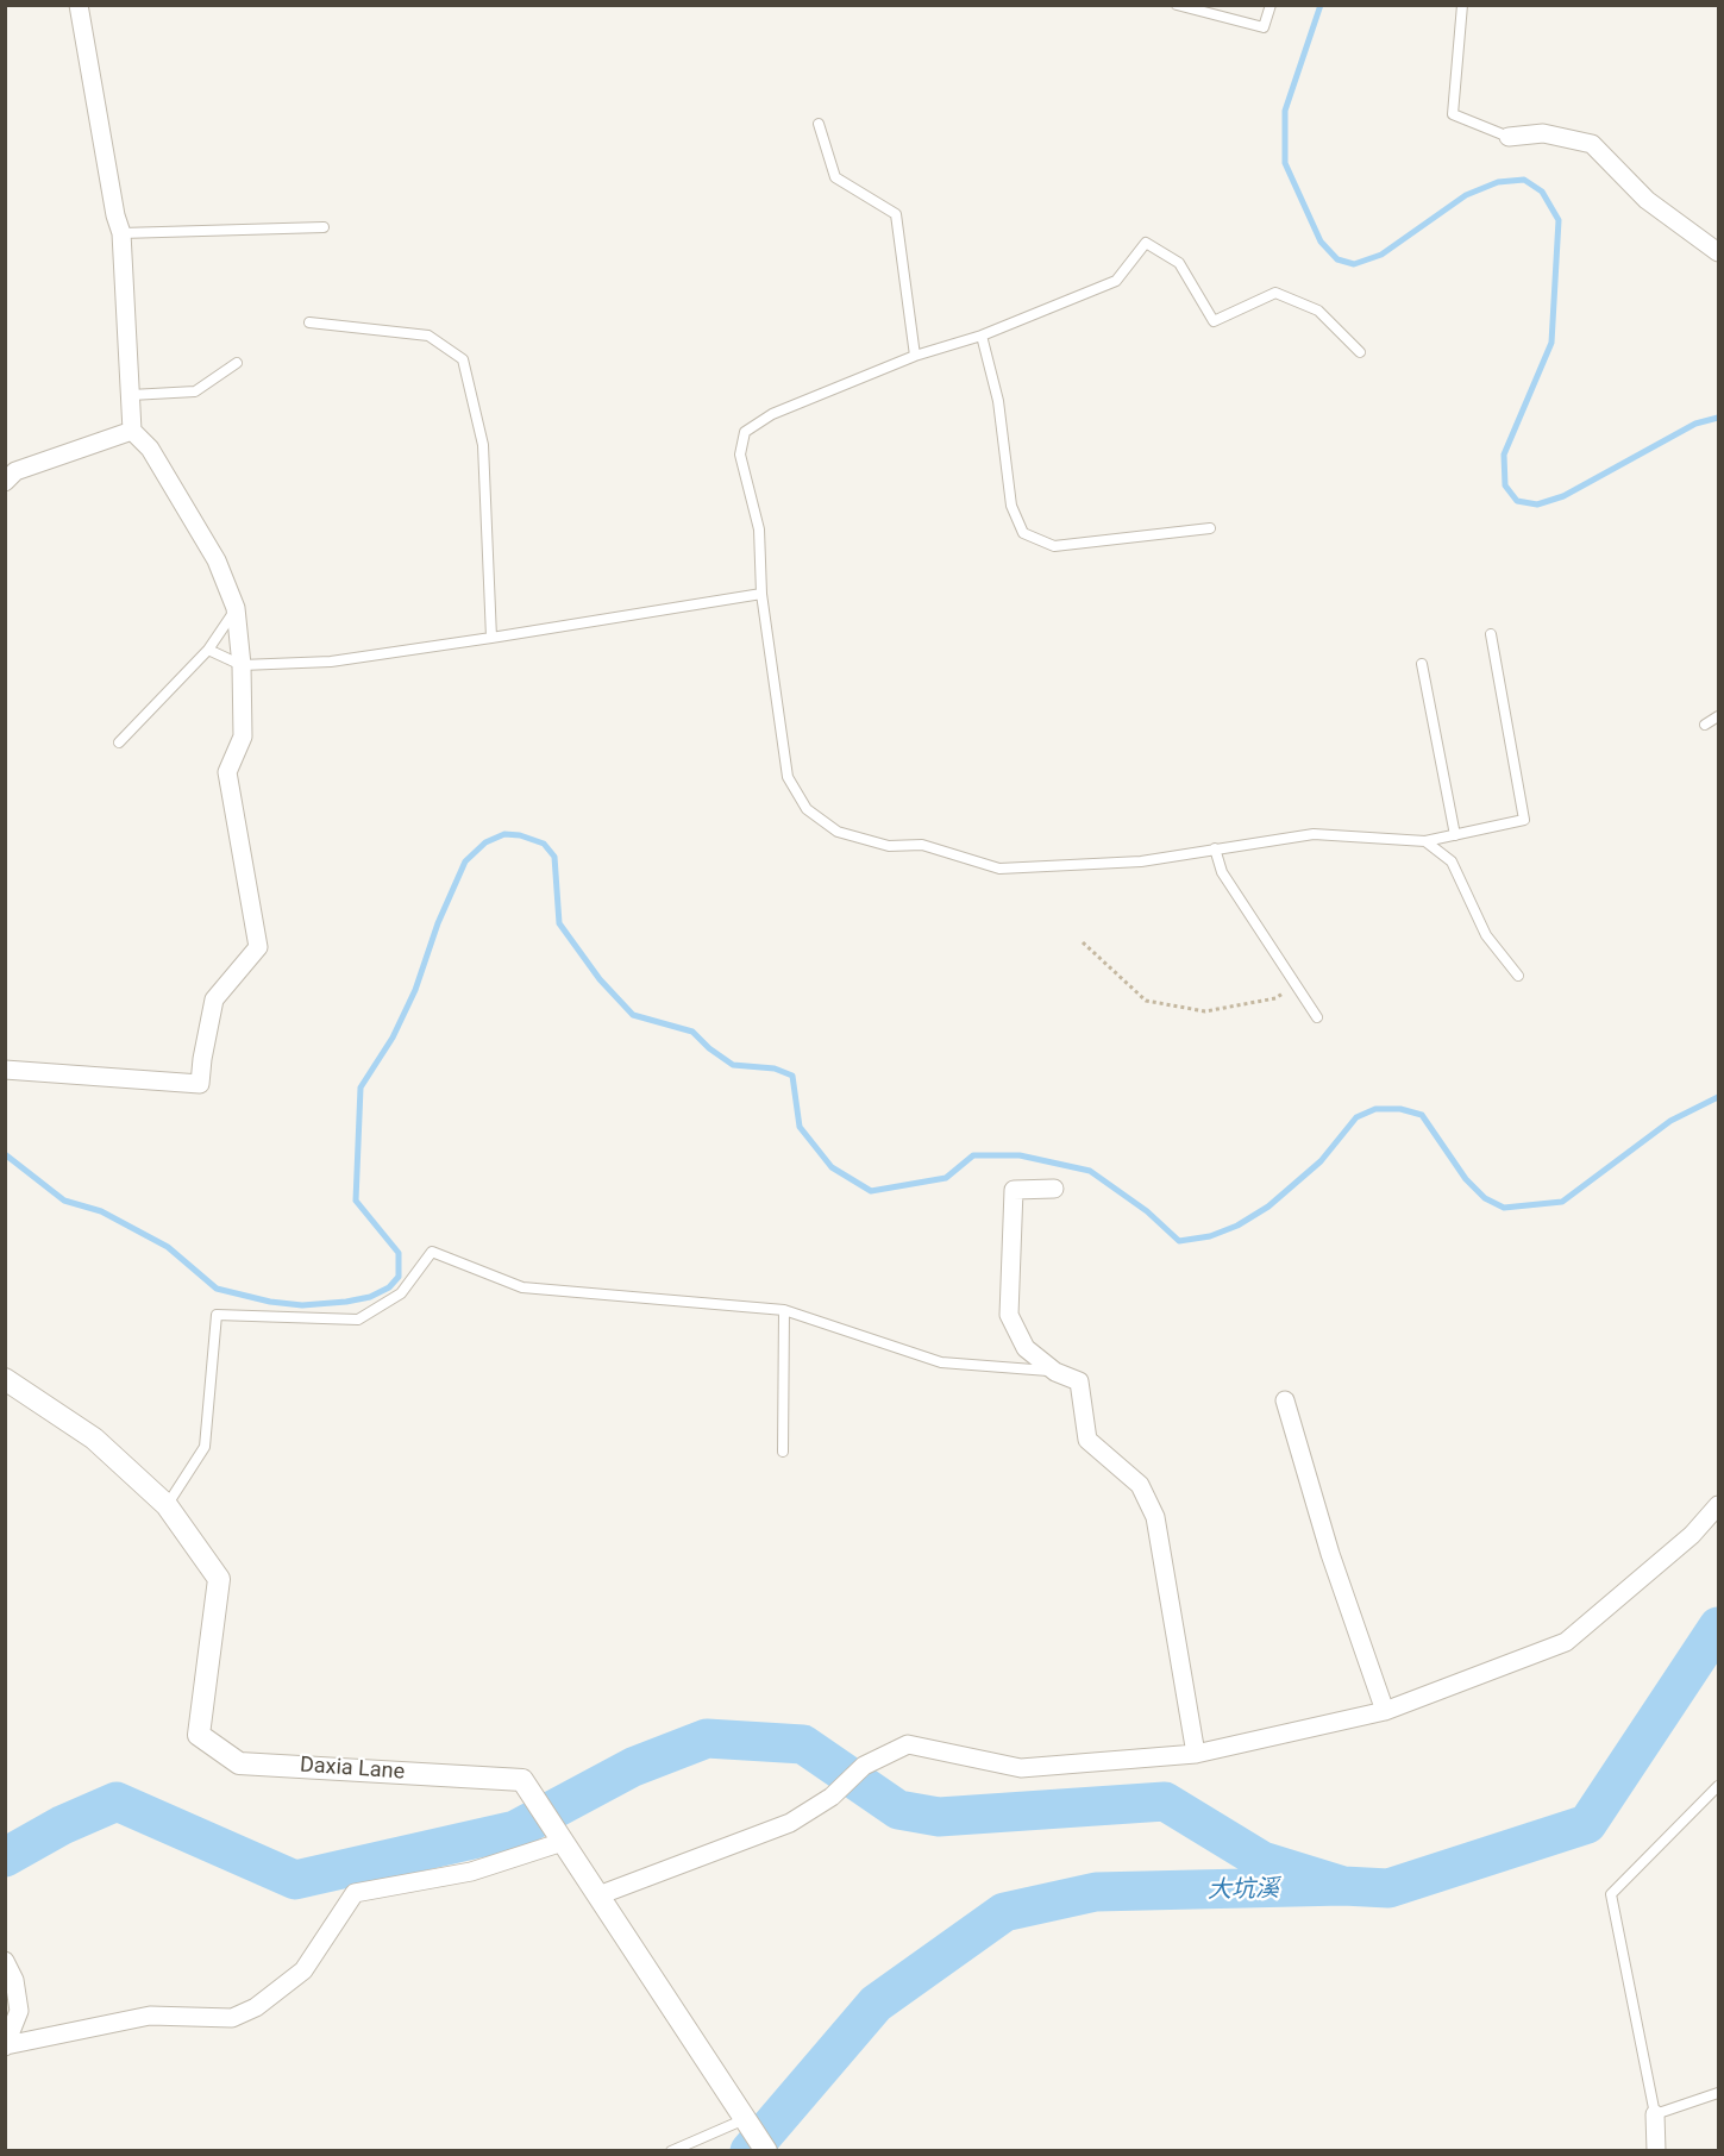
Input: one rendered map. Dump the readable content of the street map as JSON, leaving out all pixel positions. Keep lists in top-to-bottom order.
{
  "streets": {
    "street": ["Daxia Lane"]
  },
  "water": ["大坑溪"]
}
